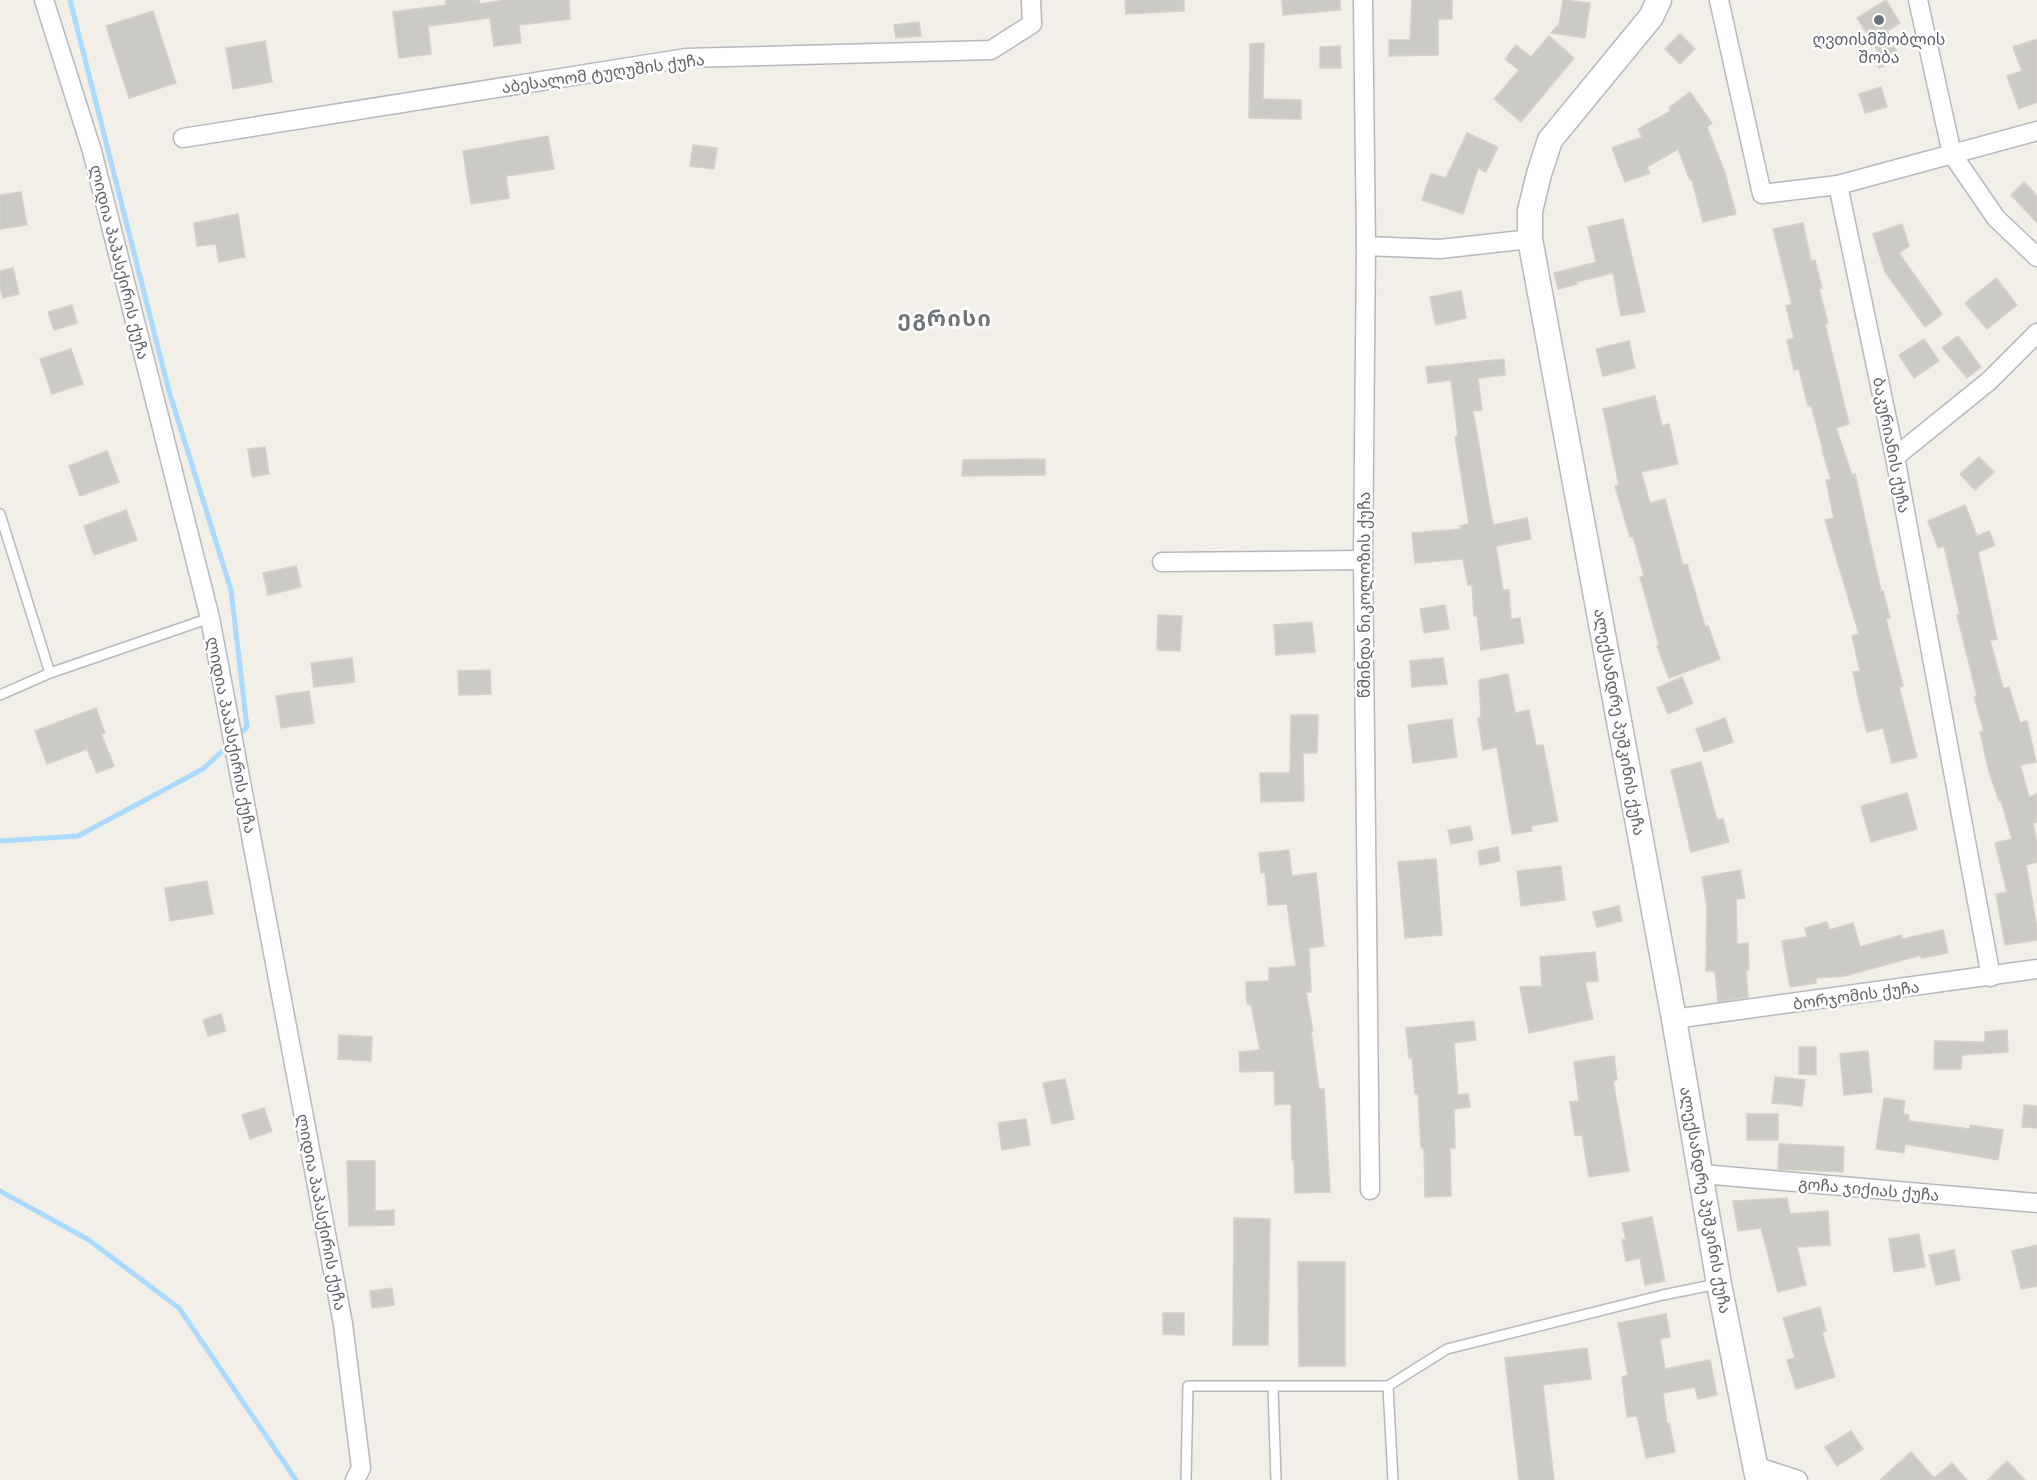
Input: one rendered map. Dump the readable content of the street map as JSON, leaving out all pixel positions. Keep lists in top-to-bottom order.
{
  "streets": {
    "street": [
      "აბესალომ ტუღუშის ქუჩა",
      "ლიდია პაპასქირის ქუჩა",
      "ბაკურიანის ქუჩა",
      "წმინდა ნიკოლოზის ქუჩა",
      "ალექსანდრე პუშკინის ქუჩა",
      "ბორჯომის ქუჩა",
      "გოჩა ჯიქიას ქუჩა"
    ]
  },
  "crossings": [
    ["ბაკურიანის ქუჩა", "ბორჯომის ქუჩა"],
    ["ალექსანდრე პუშკინის ქუჩა", "ბორჯომის ქუჩა"],
    ["ალექსანდრე პუშკინის ქუჩა", "გოჩა ჯიქიას ქუჩა"]
  ],
  "districts": ["ეგრისი"],
  "places": ["ღვთისმშობლის შობა"]
}
